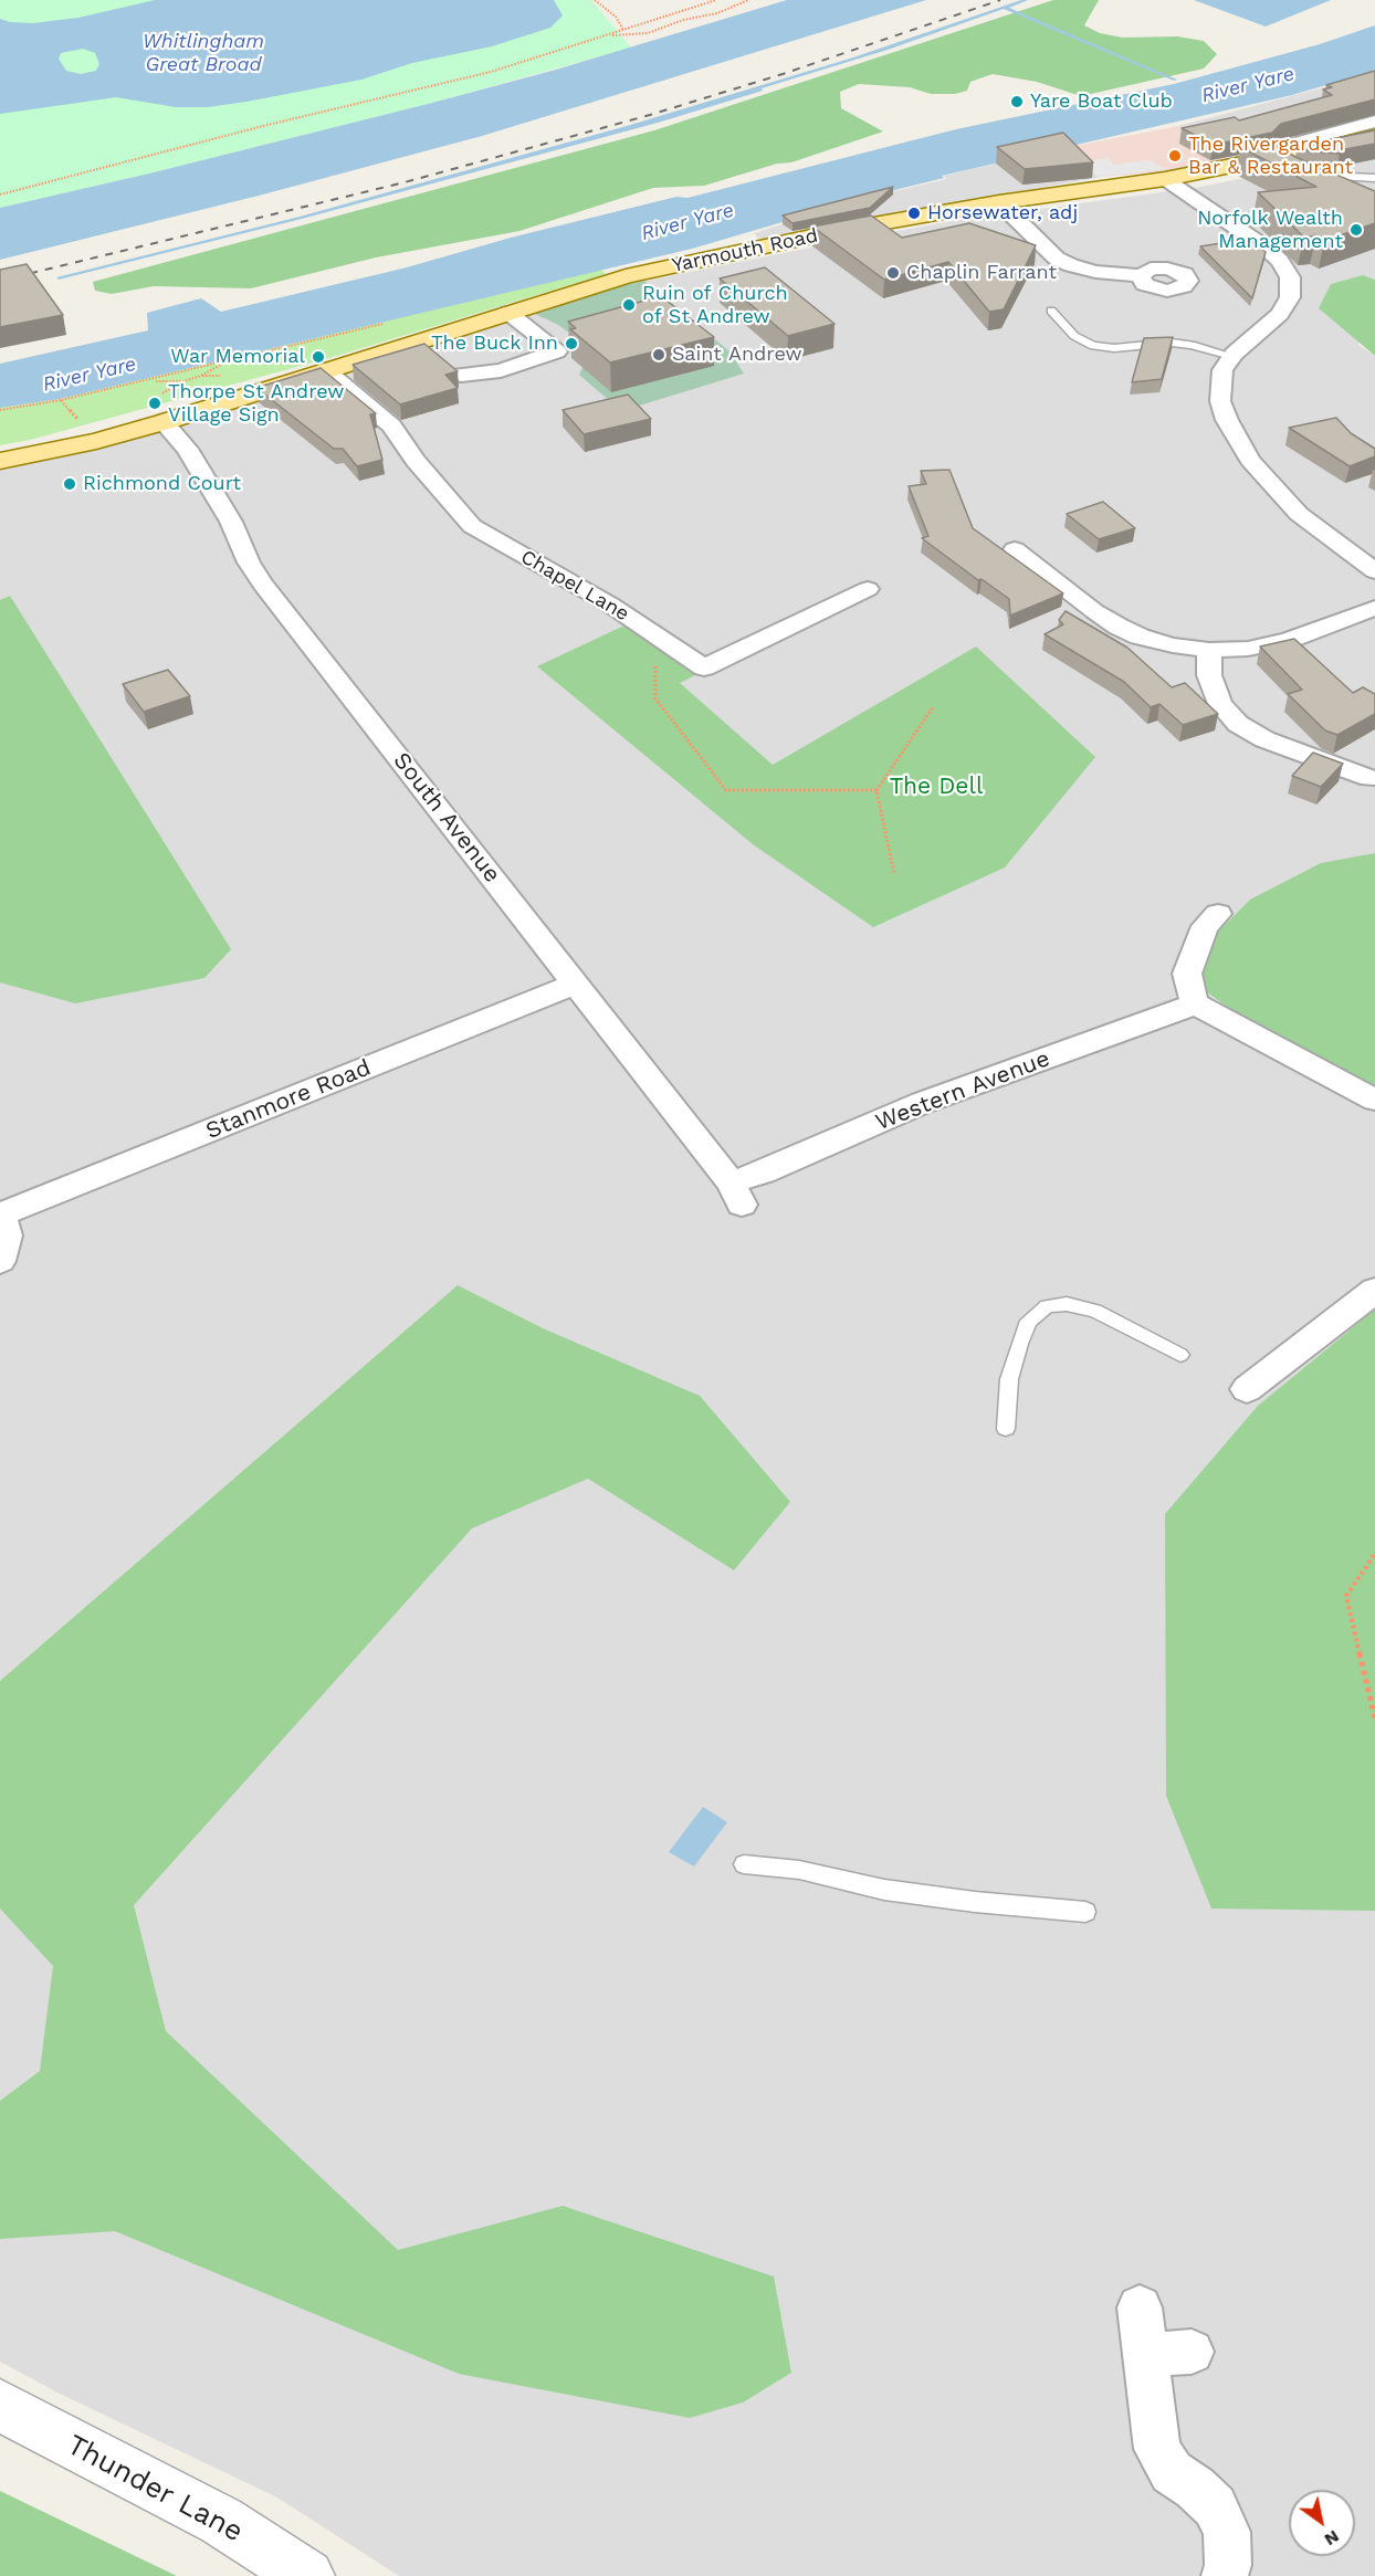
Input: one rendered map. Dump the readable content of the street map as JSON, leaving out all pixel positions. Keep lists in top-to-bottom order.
{
  "streets": {
    "main road": ["Yarmouth Road"],
    "street": [
      "Chapel Lane",
      "South Avenue",
      "Western Avenue",
      "Stanmore Road",
      "Thunder Lane"
    ]
  },
  "crossings": [
    ["Yarmouth Road", "Chapel Lane"],
    ["Yarmouth Road", "South Avenue"],
    ["South Avenue", "Western Avenue"],
    ["South Avenue", "Stanmore Road"]
  ],
  "water": ["Whitlingham Great Broad", "River Yare"],
  "parks": ["The Dell"],
  "places": [
    "Yare Boat Club",
    "The Rivergarden Bar & Restaurant",
    "Horsewater, adj",
    "Norfolk Wealth Management",
    "Chaplin Farrant",
    "Ruin of Church of St Andrew",
    "The Buck Inn",
    "Saint Andrew",
    "War Memorial",
    "Thorpe St Andrew Village Sign",
    "Richmond Court"
  ],
  "north": "bottom right"
}
